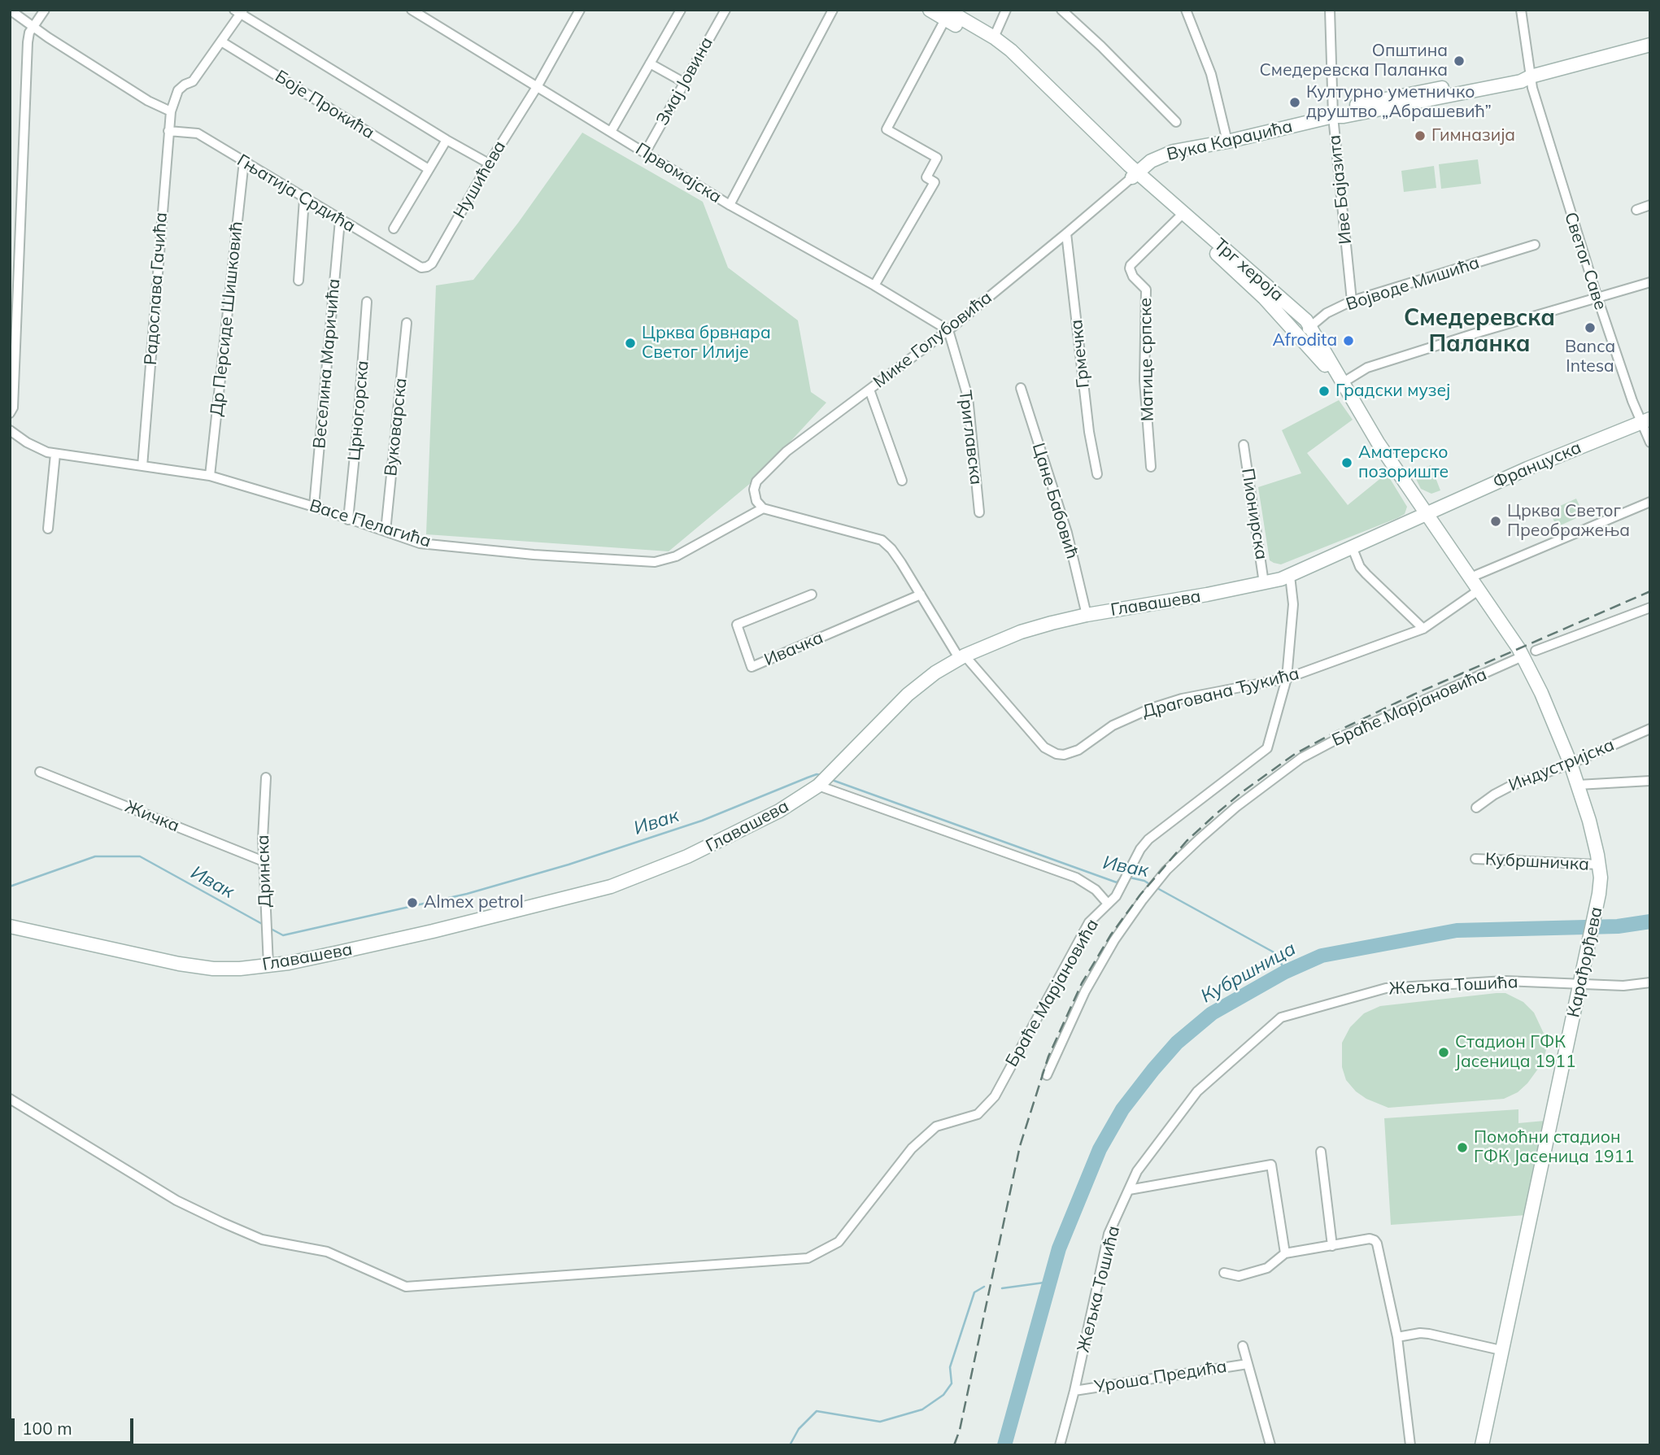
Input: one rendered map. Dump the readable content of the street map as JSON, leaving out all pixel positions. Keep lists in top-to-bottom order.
{
  "streets": {
    "main road": [
      "Вука Караџића",
      "Трг хероја",
      "Француска",
      "Главашева",
      "Карађорђева"
    ],
    "street": [
      "Змај Јовина",
      "Боје Прокића",
      "Првомајска",
      "Нушићева",
      "Иве Бајазита",
      "Гњатија Срдића",
      "Светог Саве",
      "Војводе Мишића",
      "Радослава Гачића",
      "Др Персиде Шишковић",
      "Мике Голубовића",
      "Грмечка",
      "Матице српске",
      "Веселина Маричића",
      "Црногорска",
      "Вуковарска",
      "Триглавска",
      "Цане Бабовић",
      "Пионирска",
      "Васе Пелагића",
      "Ивачка",
      "Драгована Ђукића",
      "Браће Марјановића",
      "Индустријска",
      "Жичка",
      "Кубршничка",
      "Дринска",
      "Жељка Тошића",
      "Уроша Предића"
    ]
  },
  "crossings": [
    ["Змај Јовина", "Првомајска"],
    ["Боје Прокића", "Нушићева"],
    ["Боје Прокића", "Радослава Гачића"],
    ["Вука Караџића", "Иве Бајазита"],
    ["Вука Караџића", "Светог Саве"],
    ["Вука Караџића", "Трг хероја"],
    ["Вука Караџића", "Мике Голубовића"],
    ["Првомајска", "Нушићева"],
    ["Првомајска", "Мике Голубовића"],
    ["Првомајска", "Триглавска"],
    ["Нушићева", "Гњатија Срдића"],
    ["Иве Бајазита", "Војводе Мишића"],
    ["Гњатија Срдића", "Радослава Гачића"],
    ["Гњатија Срдића", "Др Персиде Шишковић"],
    ["Гњатија Срдића", "Веселина Маричића"],
    ["Светог Саве", "Француска"],
    ["Трг хероја", "Војводе Мишића"],
    ["Трг хероја", "Мике Голубовића"],
    ["Трг хероја", "Матице српске"],
    ["Трг хероја", "Француска"],
    ["Трг хероја", "Главашева"],
    ["Трг хероја", "Карађорђева"],
    ["Радослава Гачића", "Васе Пелагића"],
    ["Др Персиде Шишковић", "Васе Пелагића"],
    ["Мике Голубовића", "Грмечка"],
    ["Мике Голубовића", "Триглавска"],
    ["Мике Голубовића", "Васе Пелагића"],
    ["Мике Голубовића", "Драгована Ђукића"],
    ["Веселина Маричића", "Васе Пелагића"],
    ["Црногорска", "Васе Пелагића"],
    ["Вуковарска", "Васе Пелагића"],
    ["Француска", "Главашева"],
    ["Француска", "Карађорђева"],
    ["Цане Бабовић", "Главашева"],
    ["Пионирска", "Главашева"],
    ["Васе Пелагића", "Драгована Ђукића"],
    ["Главашева", "Драгована Ђукића"],
    ["Главашева", "Браће Марјановића"],
    ["Главашева", "Дринска"],
    ["Главашева", "Карађорђева"],
    ["Ивачка", "Драгована Ђукића"],
    ["Драгована Ђукића", "Браће Марјановића"],
    ["Драгована Ђукића", "Карађорђева"],
    ["Браће Марјановића", "Карађорђева"],
    ["Индустријска", "Карађорђева"],
    ["Жичка", "Дринска"],
    ["Кубршничка", "Карађорђева"],
    ["Карађорђева", "Жељка Тошића"],
    ["Жељка Тошића", "Уроша Предића"]
  ],
  "districts": ["Смедеревска Паланка"],
  "water": ["Ивак", "Кубршница"],
  "places": [
    "Општина Смедеревска Паланка",
    "Културно уметничко друштво „Абрашевић”",
    "Гимназија",
    "Banca Intesa",
    "Afrodita",
    "Црква брвнара Светог Илије",
    "Градски музеј",
    "Аматерско позориште",
    "Црква Светог Преображења",
    "Almex petrol",
    "Стадион ГФК Јасеница 1911",
    "Помоћни стадион ГФК Јасеница 1911"
  ],
  "scale_bar": "100 m"
}
